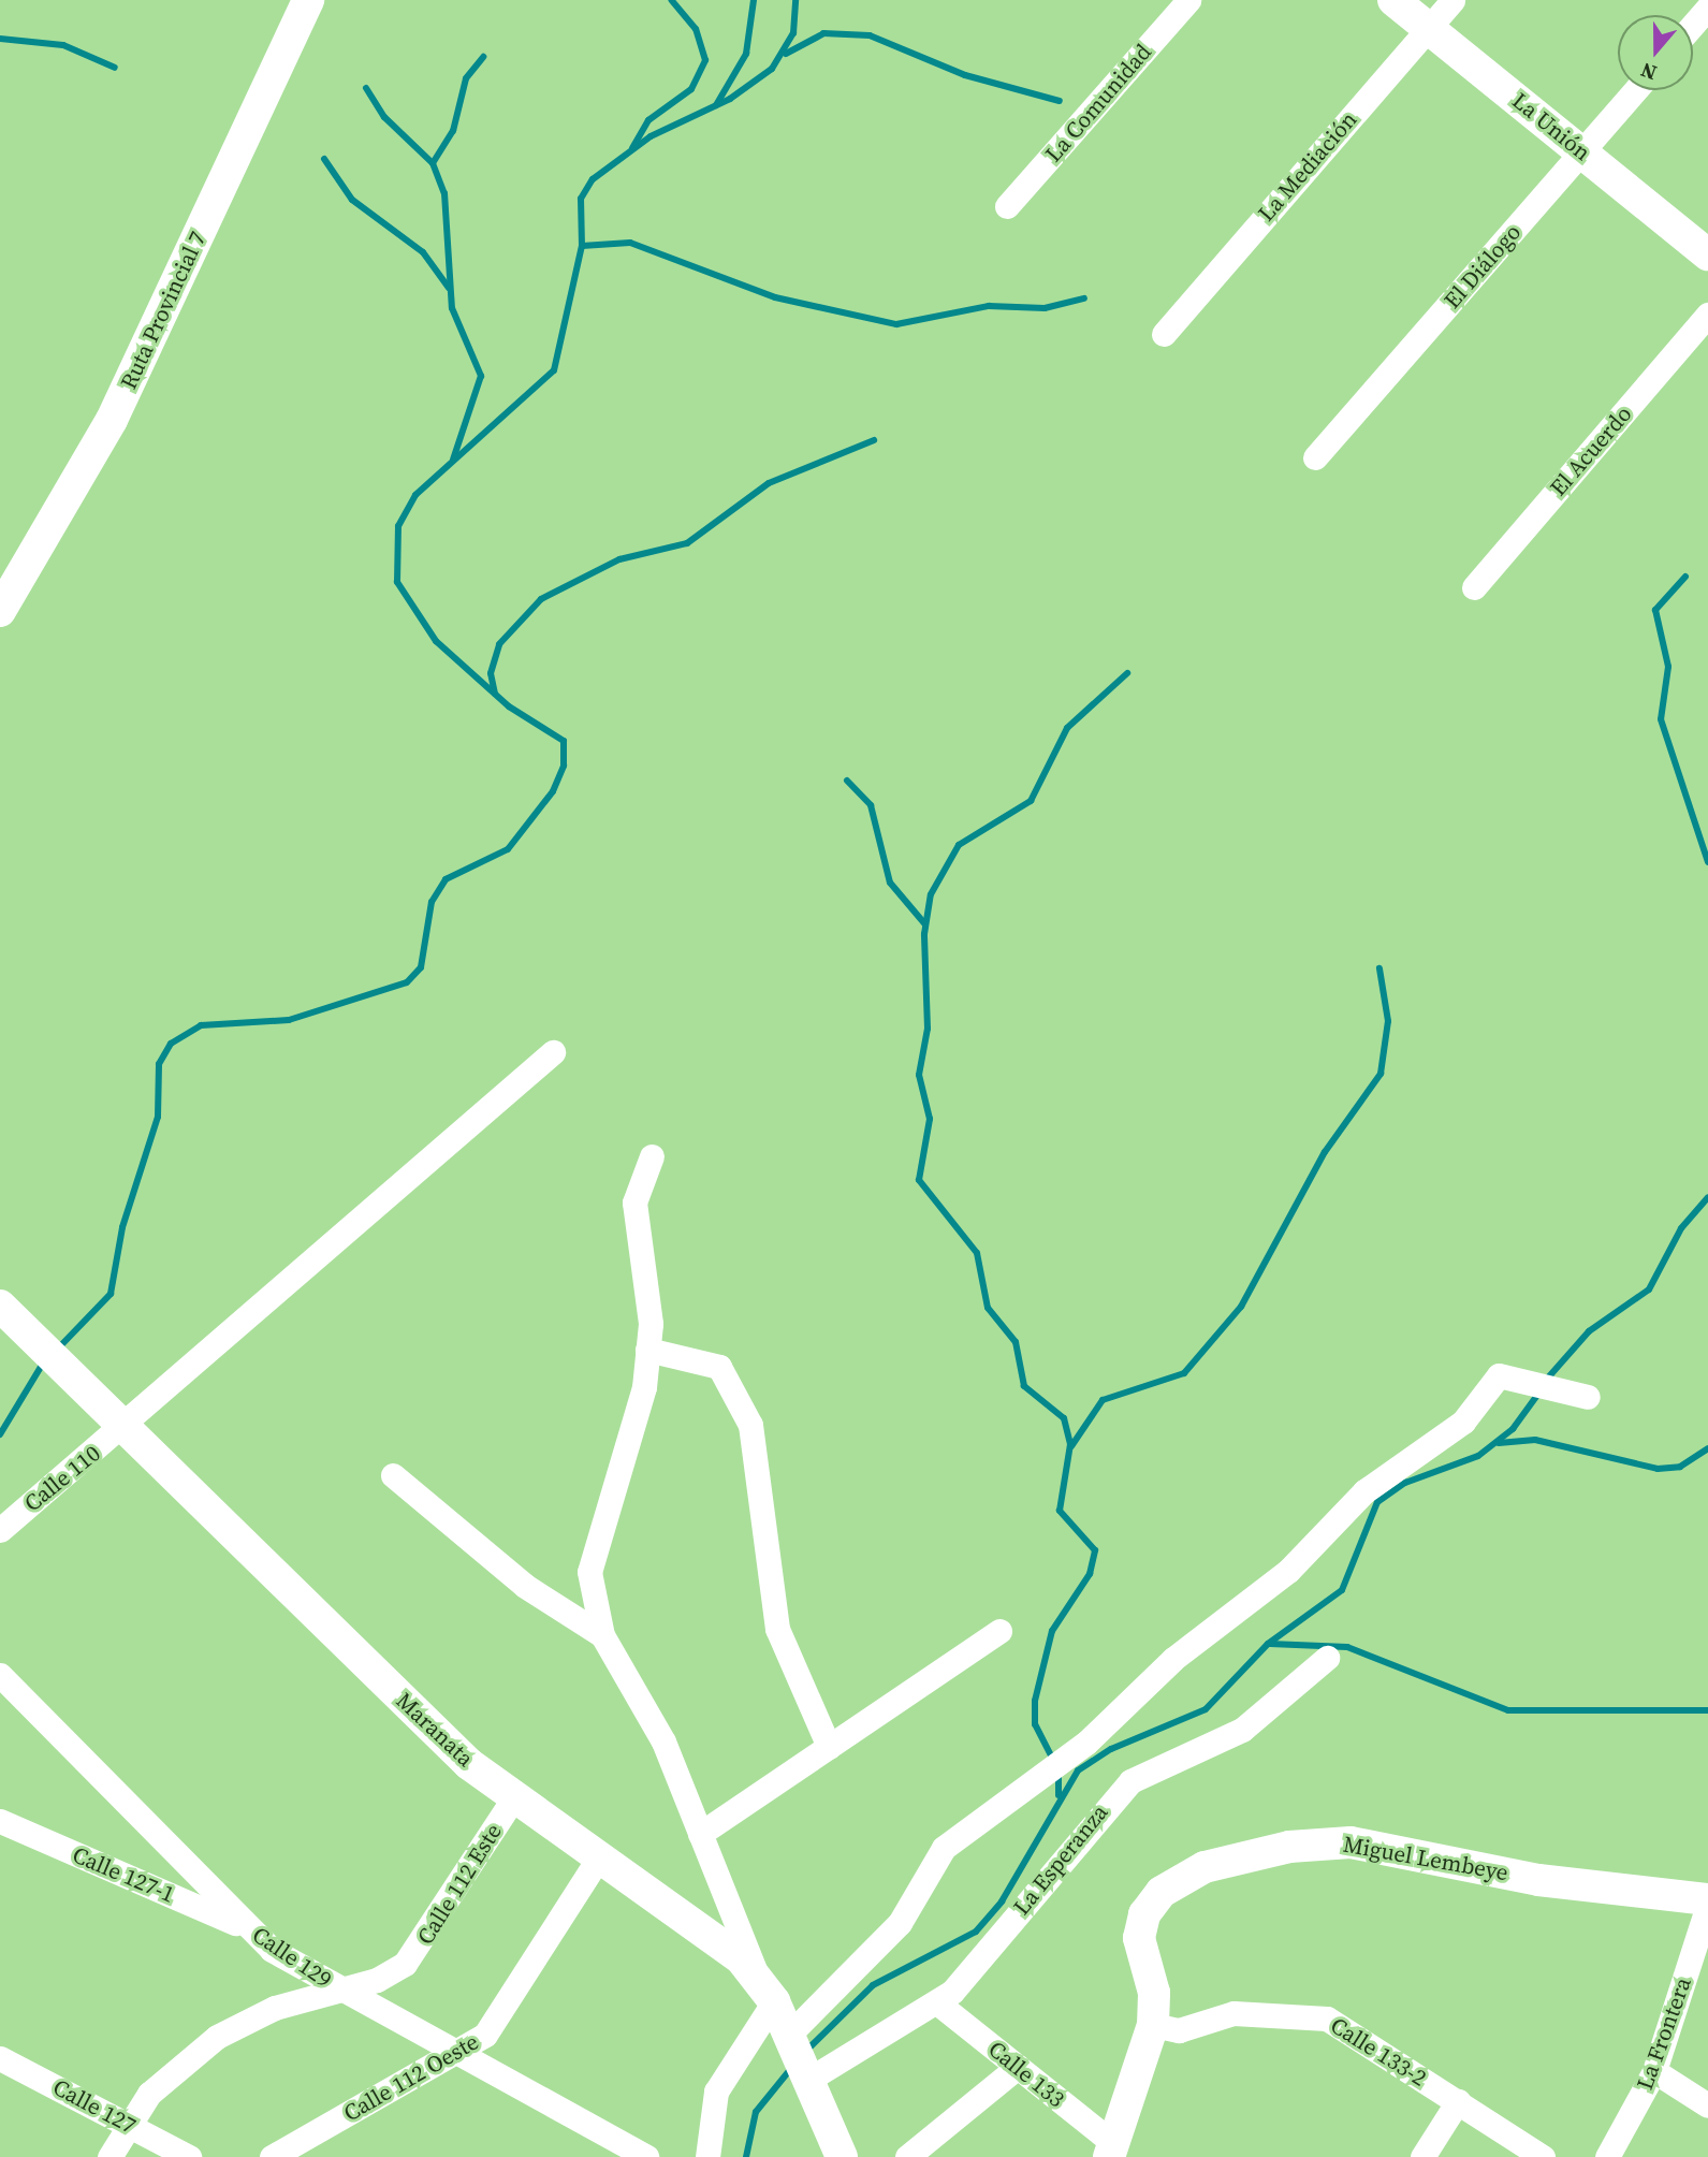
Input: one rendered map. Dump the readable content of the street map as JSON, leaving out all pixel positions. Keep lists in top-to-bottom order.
{
  "streets": {
    "street": [
      "La Comunidad",
      "La Unión",
      "La Mediación",
      "El Diálogo",
      "Ruta Provincial 7",
      "El Acuerdo",
      "Calle 110",
      "Maranata",
      "Miguel Lembeye",
      "La Esperanza",
      "Calle 127-1",
      "Calle 112 Este",
      "Calle 129",
      "La Frontera",
      "Calle 133-2",
      "Calle 133",
      "Calle 112 Oeste",
      "Calle 127"
    ]
  },
  "crossings": [
    ["La Unión", "La Mediación"],
    ["La Unión", "El Diálogo"],
    ["Calle 110", "Maranata"],
    ["Maranata", "La Esperanza"],
    ["Maranata", "Calle 112 Este"],
    ["Maranata", "Calle 112 Oeste"],
    ["Miguel Lembeye", "Calle 133-2"],
    ["Miguel Lembeye", "Calle 133"],
    ["La Esperanza", "Calle 133"],
    ["Calle 127-1", "Calle 129"],
    ["Calle 112 Este", "Calle 129"],
    ["Calle 112 Este", "Calle 127"],
    ["Calle 129", "Calle 112 Oeste"]
  ],
  "north": "bottom"
}
